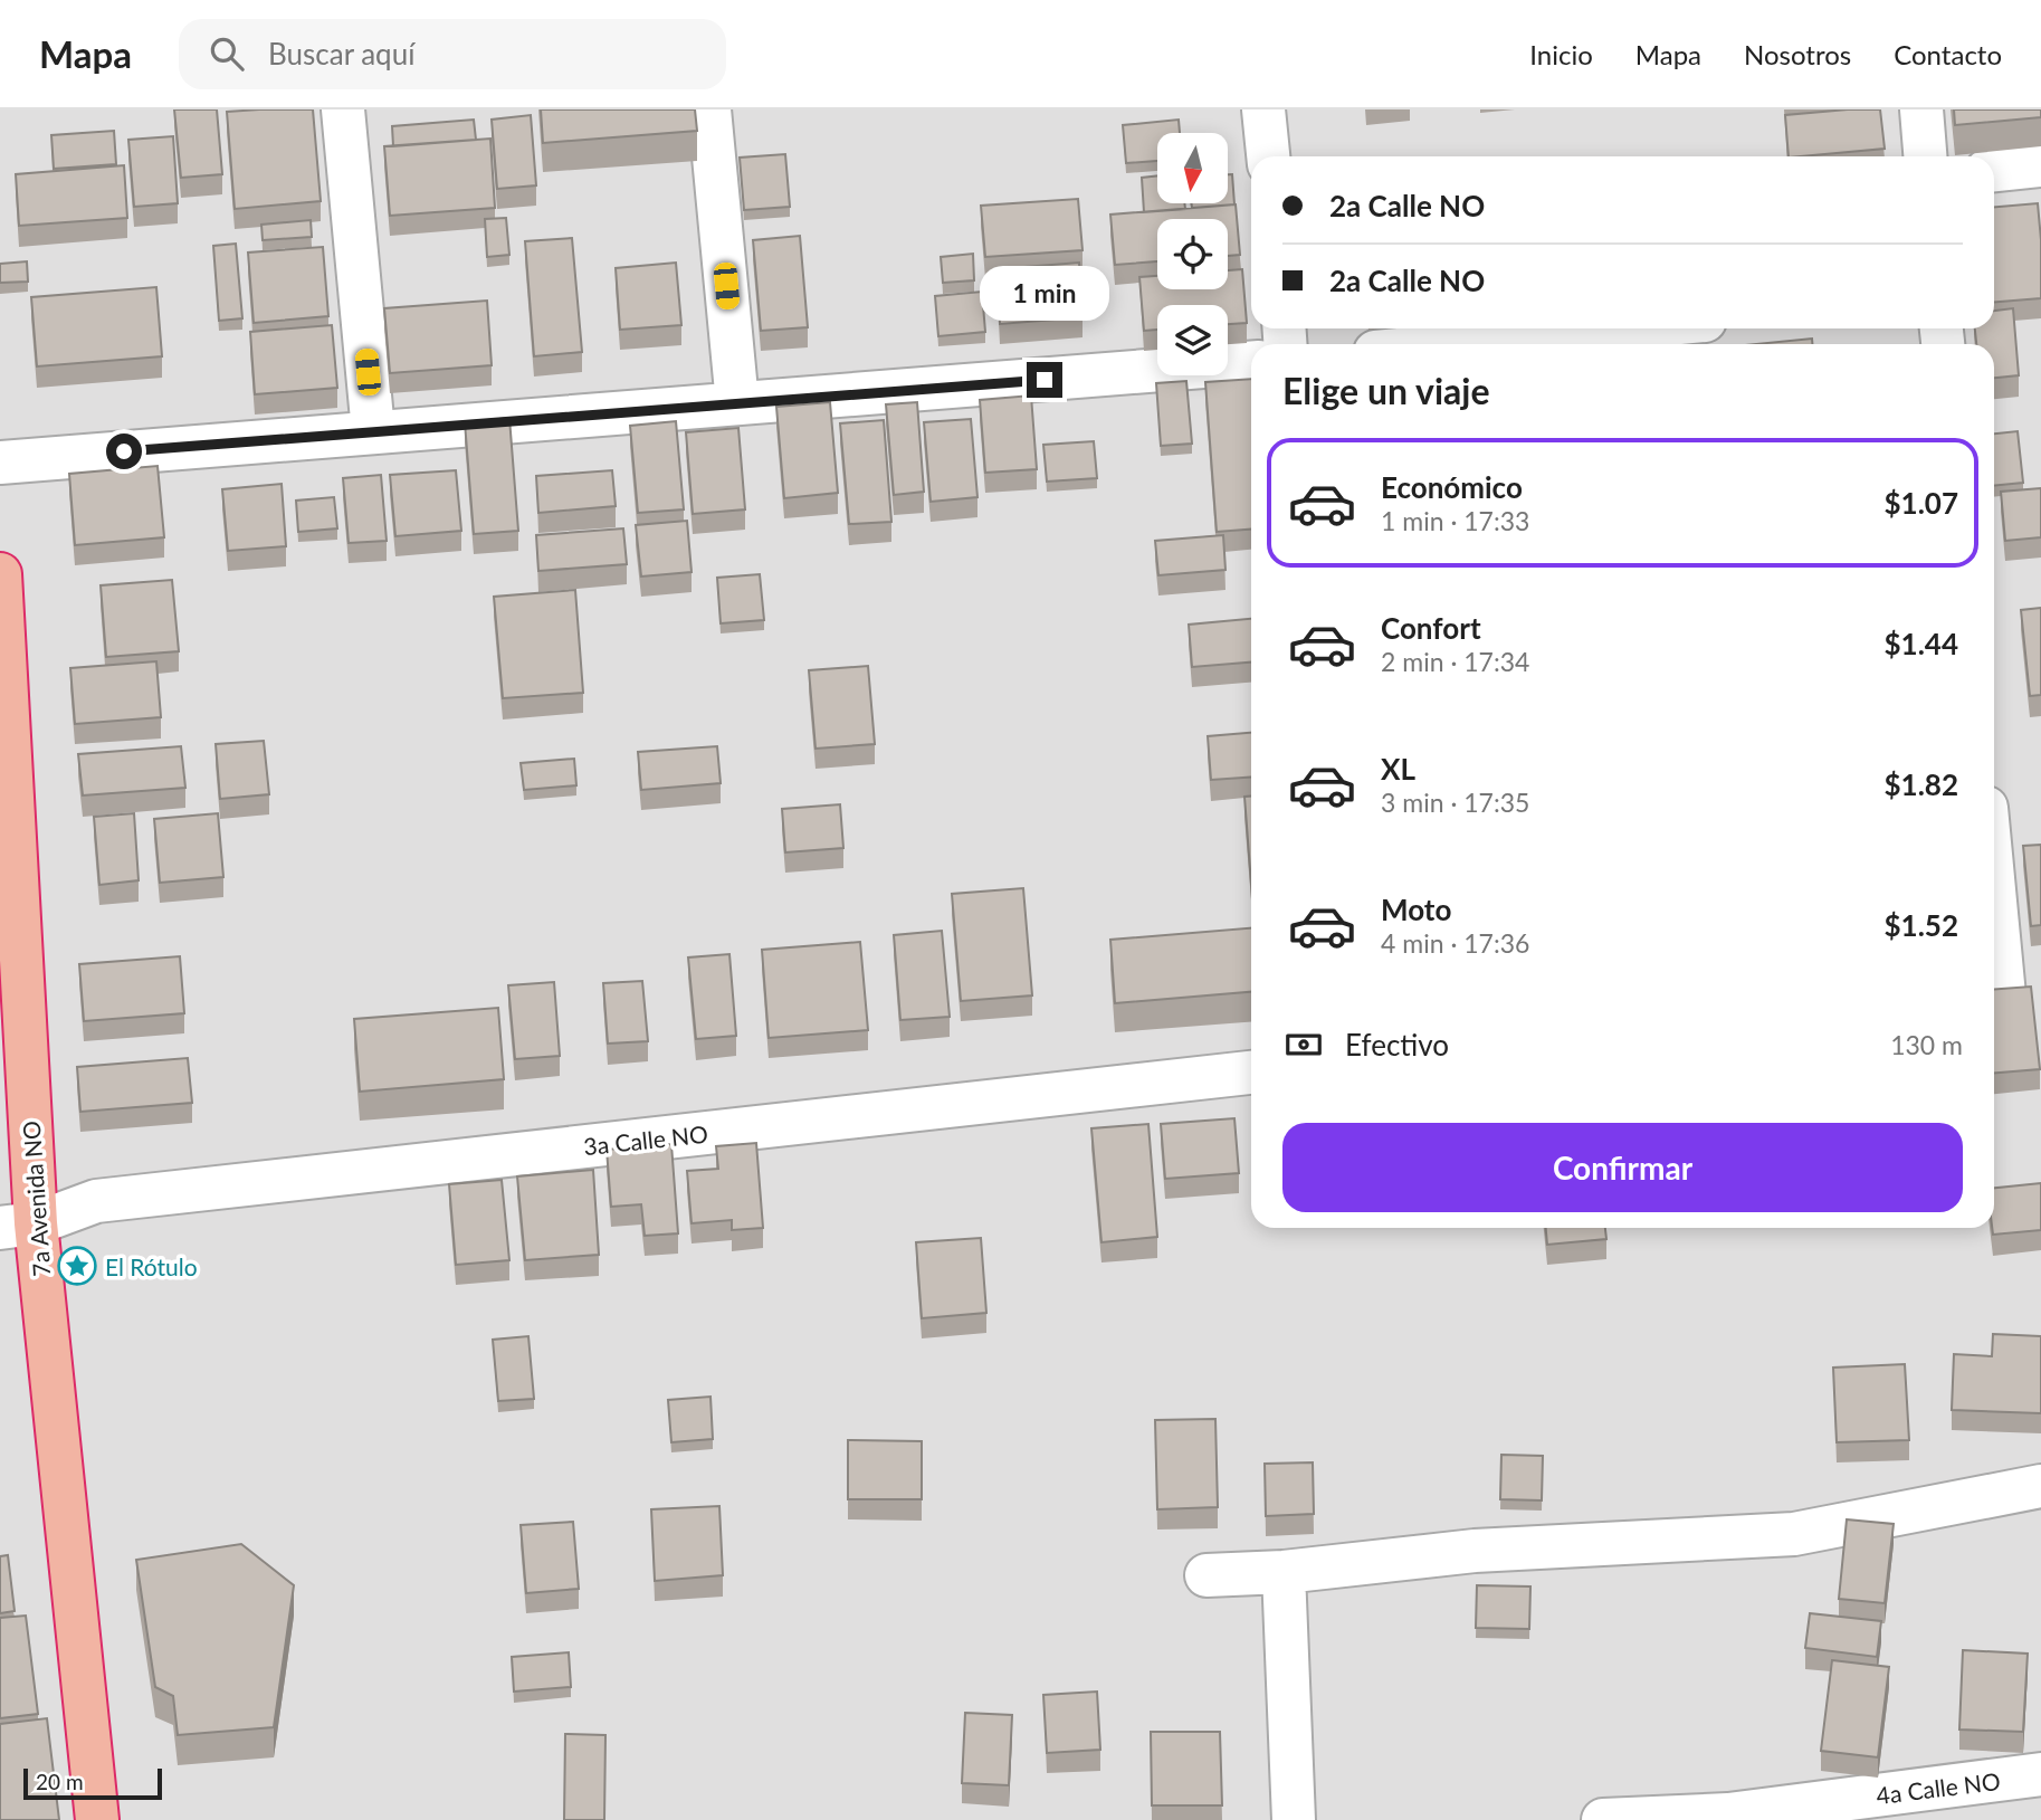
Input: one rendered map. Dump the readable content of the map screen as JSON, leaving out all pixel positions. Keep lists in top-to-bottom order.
{
  "streets": {
    "highway": ["7a Avenida NO"],
    "street": ["3a Calle NO", "4a Calle NO"]
  },
  "crossings": [
    ["3a Calle NO", "7a Avenida NO"]
  ],
  "places": {
    "place": ["El Rótulo"]
  },
  "scale_bar": "20 m",
  "north": "bottom",
  "page": {
    "header": "Mapa",
    "search": "Buscar aquí",
    "nav": [
      "Inicio",
      "Mapa",
      "Nosotros",
      "Contacto"
    ],
    "banner": ["2a Calle NO", "2a Calle NO"],
    "bubble": "1 min",
    "heading": "Elige un viaje",
    "list": [
      {
        "name": "Económico",
        "note": "1 min · 17:33",
        "value": "$1.07"
      },
      {
        "name": "Confort",
        "note": "2 min · 17:34",
        "value": "$1.44"
      },
      {
        "name": "XL",
        "note": "3 min · 17:35",
        "value": "$1.82"
      },
      {
        "name": "Moto",
        "note": "4 min · 17:36",
        "value": "$1.52"
      }
    ],
    "pay": ["Efectivo", "130 m"],
    "buttons": "Confirmar",
    "scale": "20 m"
  }
}
